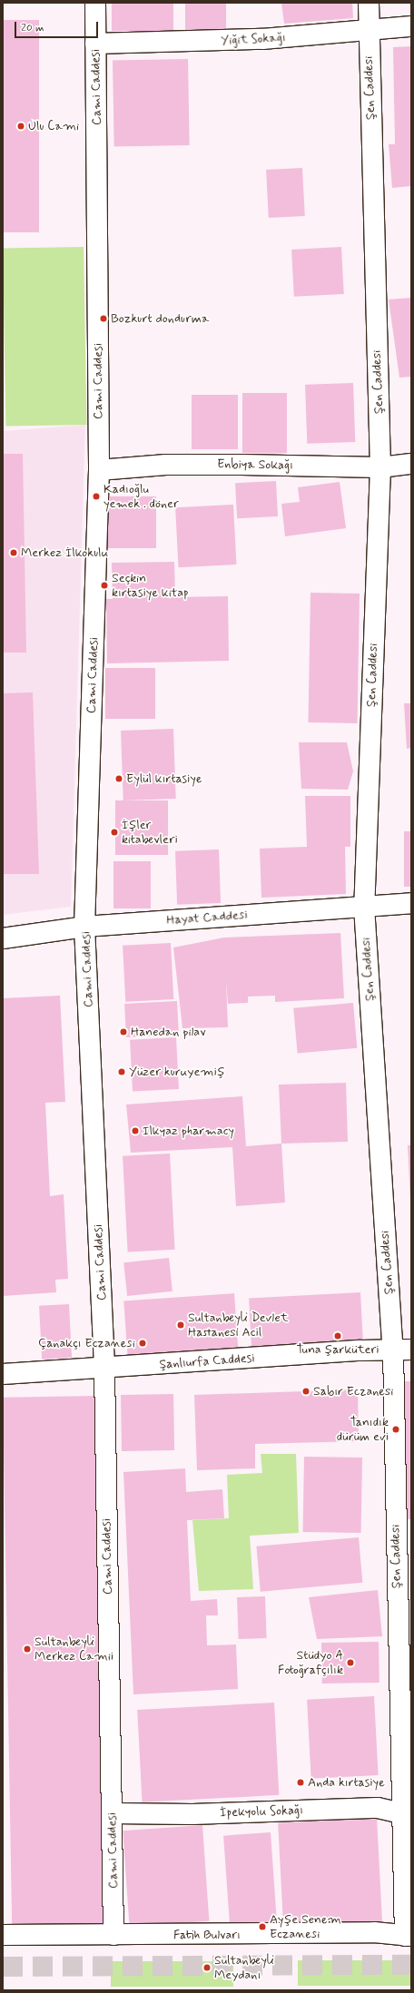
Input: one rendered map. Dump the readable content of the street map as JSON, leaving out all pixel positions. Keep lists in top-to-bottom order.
{
  "streets": {
    "street": [
      "Yiğit Sokağı",
      "Cami Caddesi",
      "Şen Caddesi",
      "Enbiya Sokağı",
      "Hayat Caddesi",
      "Şanlıurfa Caddesi",
      "İpekyolu Sokağı",
      "Fatih Bulvarı"
    ]
  },
  "crossings": [
    ["Yiğit Sokağı", "Cami Caddesi"],
    ["Yiğit Sokağı", "Şen Caddesi"],
    ["Cami Caddesi", "Enbiya Sokağı"],
    ["Cami Caddesi", "Hayat Caddesi"],
    ["Cami Caddesi", "Şanlıurfa Caddesi"],
    ["Cami Caddesi", "İpekyolu Sokağı"],
    ["Cami Caddesi", "Fatih Bulvarı"],
    ["Şen Caddesi", "Enbiya Sokağı"],
    ["Şen Caddesi", "Hayat Caddesi"],
    ["Şen Caddesi", "Şanlıurfa Caddesi"],
    ["Şen Caddesi", "İpekyolu Sokağı"],
    ["Şen Caddesi", "Fatih Bulvarı"]
  ],
  "places": [
    "Ulu Cami",
    "Bozkurt dondurma",
    "Kadıoğlu yemek . döner",
    "Merkez İlkokulu",
    "Seçkin kırtasiye kitap",
    "Eylül kırtasiye",
    "İşler kitabevleri",
    "Hanedan pilav",
    "Yüzer kuruyemiş",
    "Ilkyaz pharmacy",
    "Sultanbeyli Devlet Hastanesi Acil",
    "Tuna şarküteri",
    "Çanakçı Eczanesi",
    "Sabır Eczanesi",
    "Tanıdık dürüm evi",
    "Sultanbeyli Merkez Camii",
    "Stüdyo A Fotoğrafçılık",
    "Anda kırtasiye",
    "Ayşe Senem Eczanesi",
    "Sultanbeyli Meydanı"
  ],
  "scale_bar": "20 m"
}
